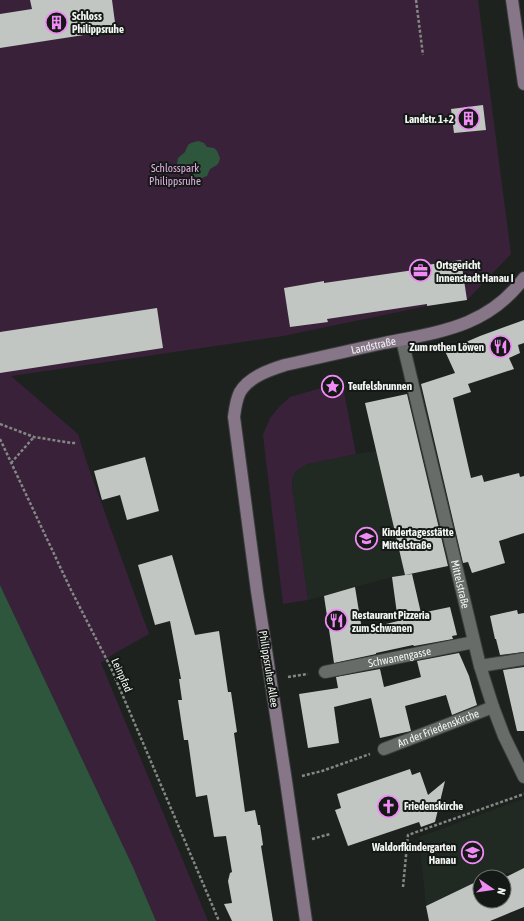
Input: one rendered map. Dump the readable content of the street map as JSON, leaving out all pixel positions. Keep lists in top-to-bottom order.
{
  "streets": {
    "main road": ["Landstraße", "Philippsruher Allee"],
    "street": ["Mittelstraße", "Schwanengasse", "An der Friedenskirche"],
    "path": ["Leinpfad"]
  },
  "crossings": [
    ["Landstraße", "Mittelstraße"],
    ["Landstraße", "Philippsruher Allee"],
    ["Mittelstraße", "Schwanengasse"],
    ["Mittelstraße", "An der Friedenskirche"]
  ],
  "parks": ["Schlosspark Philippsruhe"],
  "places": {
    "building": ["Schloss Philippsruhe", "Landstr. 1+2"],
    "office": ["Ortsgericht Innenstadt Hanau I"],
    "restaurant": ["Zum rothen Löwen", "Restaurant Pizzeria zum Schwanen"],
    "place": ["Teufelsbrunnen"],
    "school or university": ["Kindertagesstätte Mittelstraße", "Waldorfkindergarten Hanau"],
    "church": ["Friedenskirche"]
  },
  "north": "right"
}
